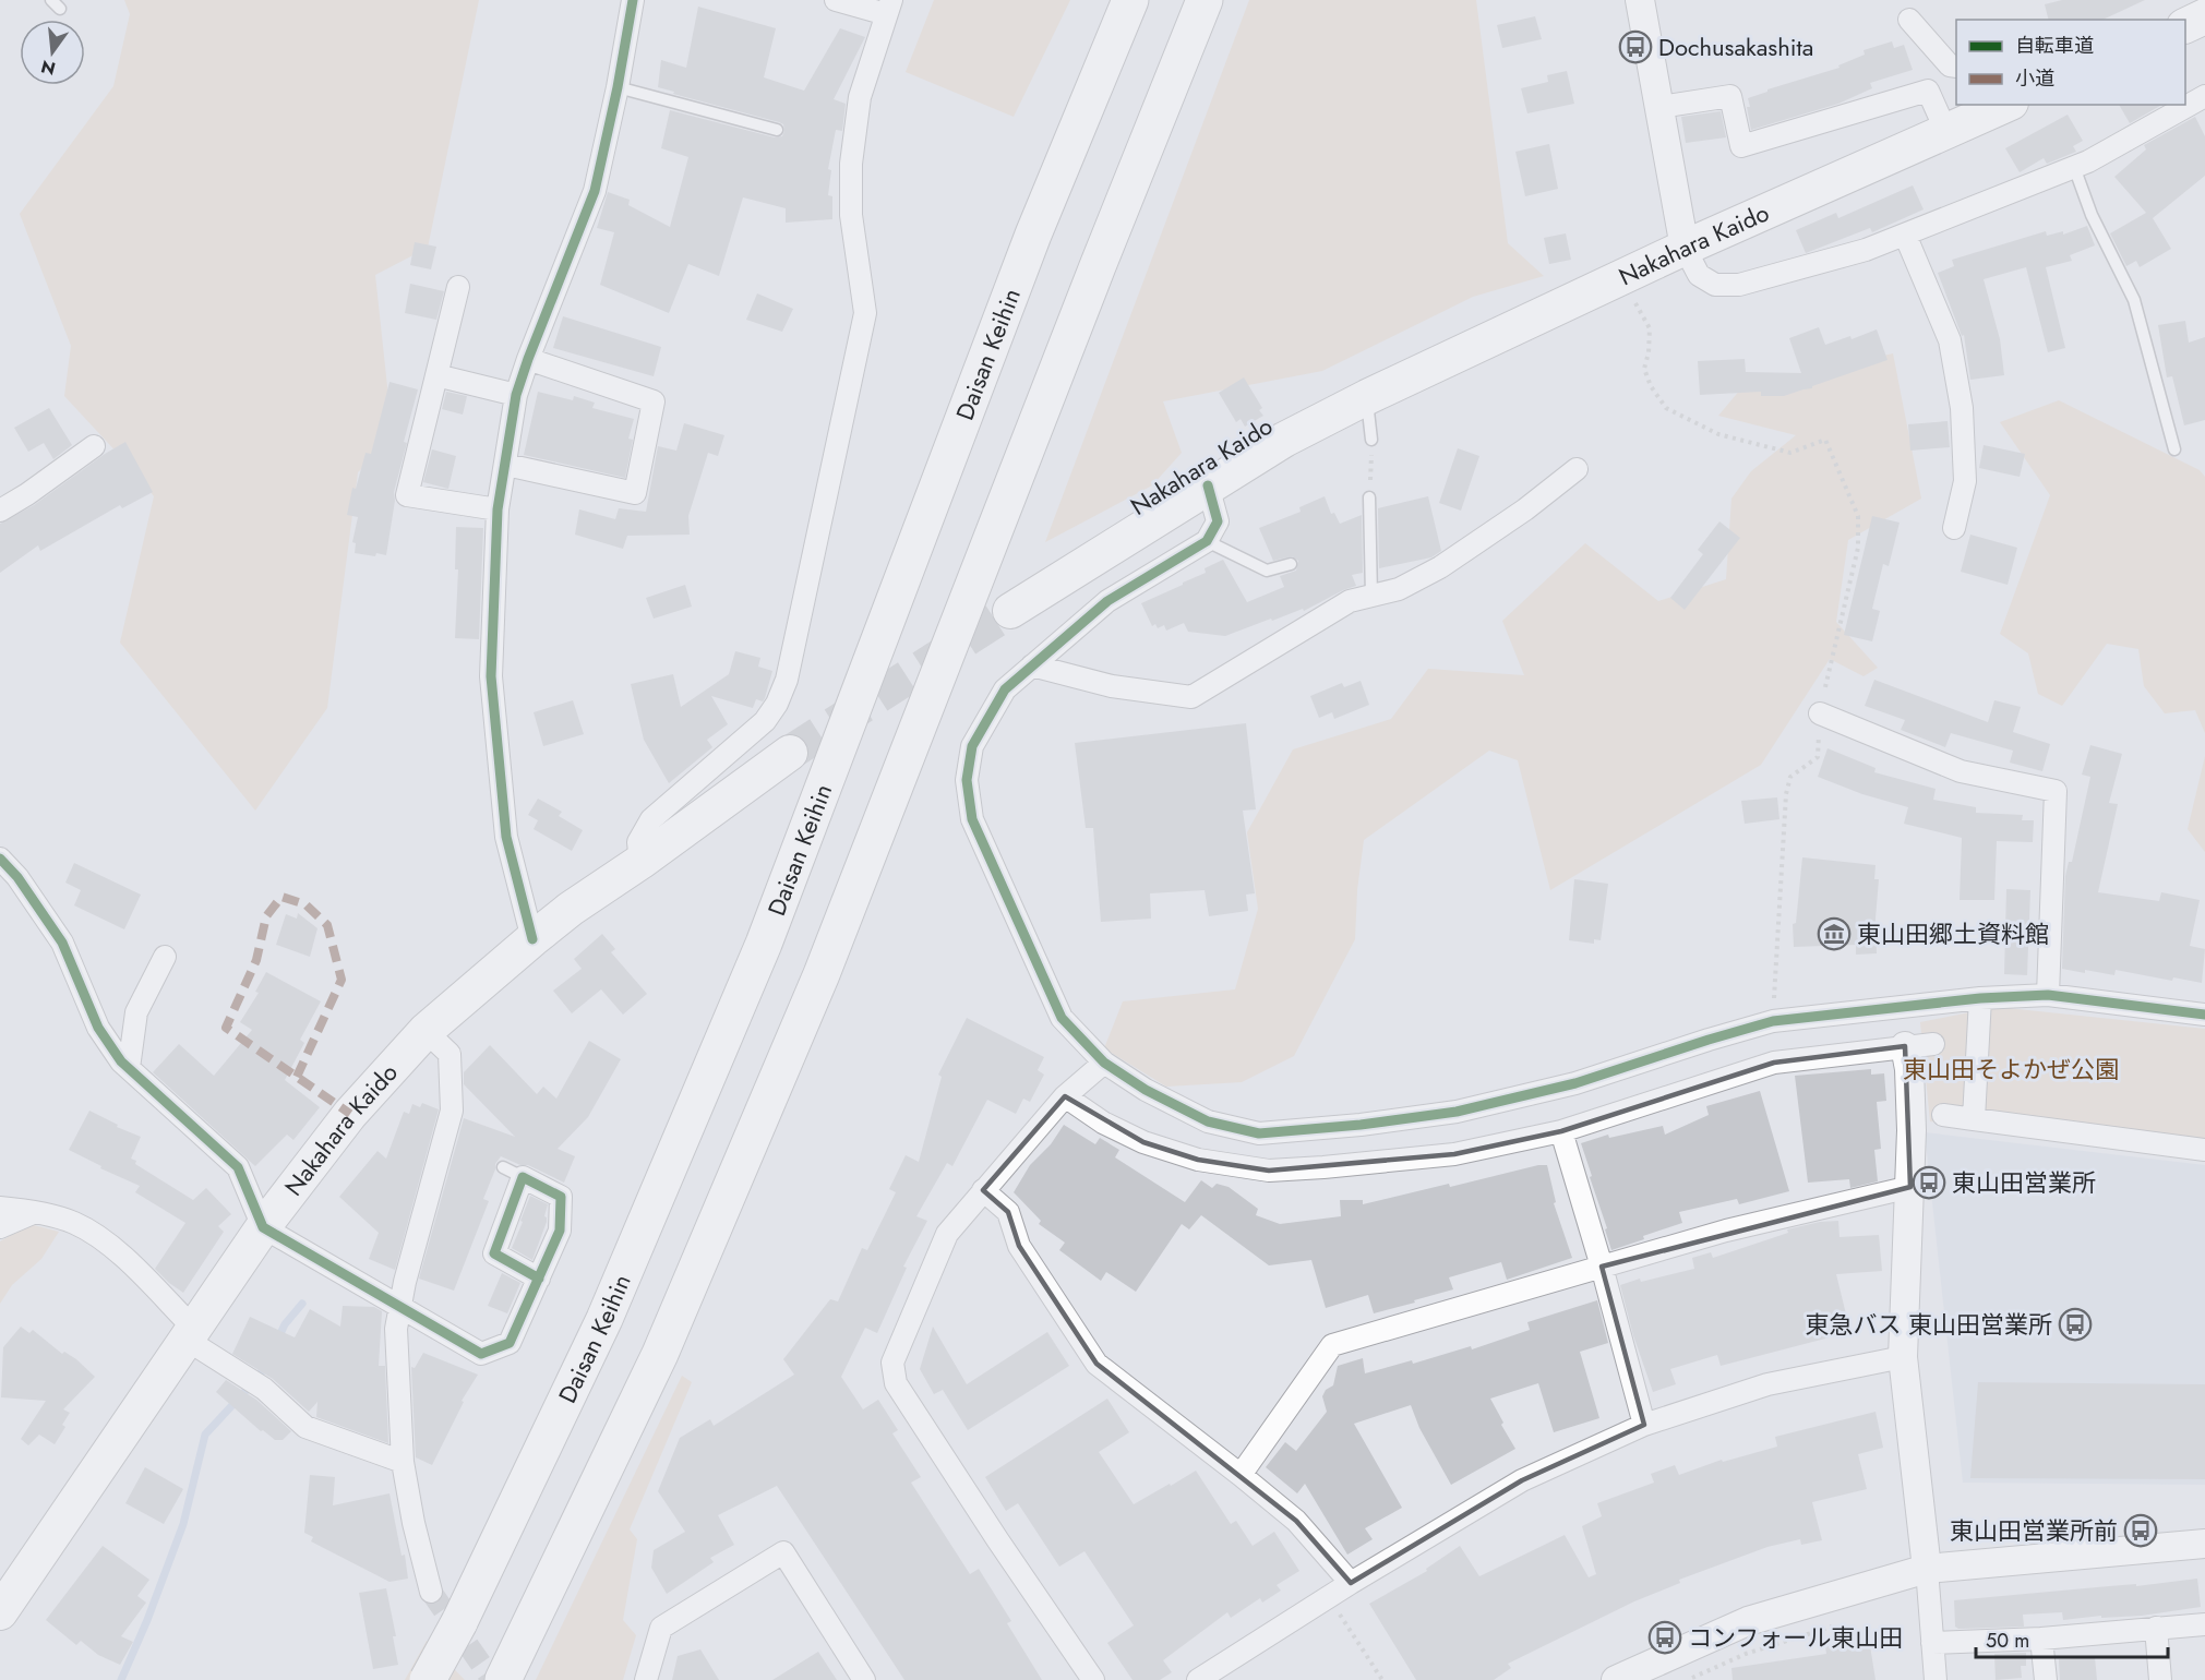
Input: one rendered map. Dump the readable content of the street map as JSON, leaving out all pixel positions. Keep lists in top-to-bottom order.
{
  "streets": {
    "highway": ["Daisan Keihin"],
    "main road": ["Nakahara Kaido"]
  },
  "parks": ["東山田そよかぜ公園"],
  "places": {
    "bus stop": [
      "Dochusakashita",
      "東山田営業所",
      "東急バス 東山田営業所",
      "東山田営業所前",
      "コンフォール東山田"
    ],
    "museum": ["東山田郷土資料館"]
  },
  "legend": ["自転車道", "小道"],
  "scale_bar": "50 m",
  "north": "bottom"
}
